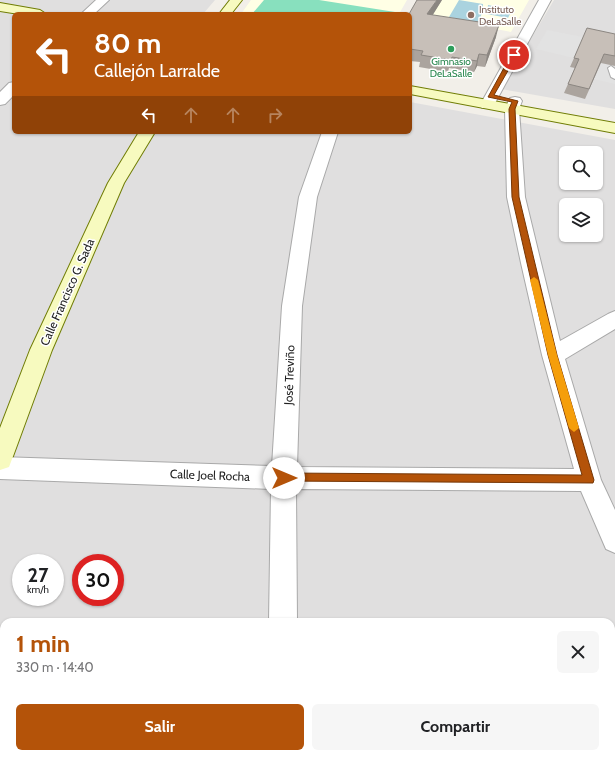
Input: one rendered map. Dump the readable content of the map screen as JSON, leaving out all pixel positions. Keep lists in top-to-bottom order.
{
  "streets": {
    "street": ["Calle Francisco G. Sada", "José Treviño", "Calle Joel Rocha"]
  },
  "crossings": [
    ["José Treviño", "Calle Joel Rocha"]
  ],
  "places": ["Instituto DeLaSalle", "Gimnasio DeLaSalle"],
  "page": {
    "turn": ["80 m", "Callejón Larralde"],
    "speed": "27 km/h",
    "limit": "30",
    "heading": ["1 min", "330 m · 14:40"],
    "buttons": ["Salir", "Compartir"]
  }
}
